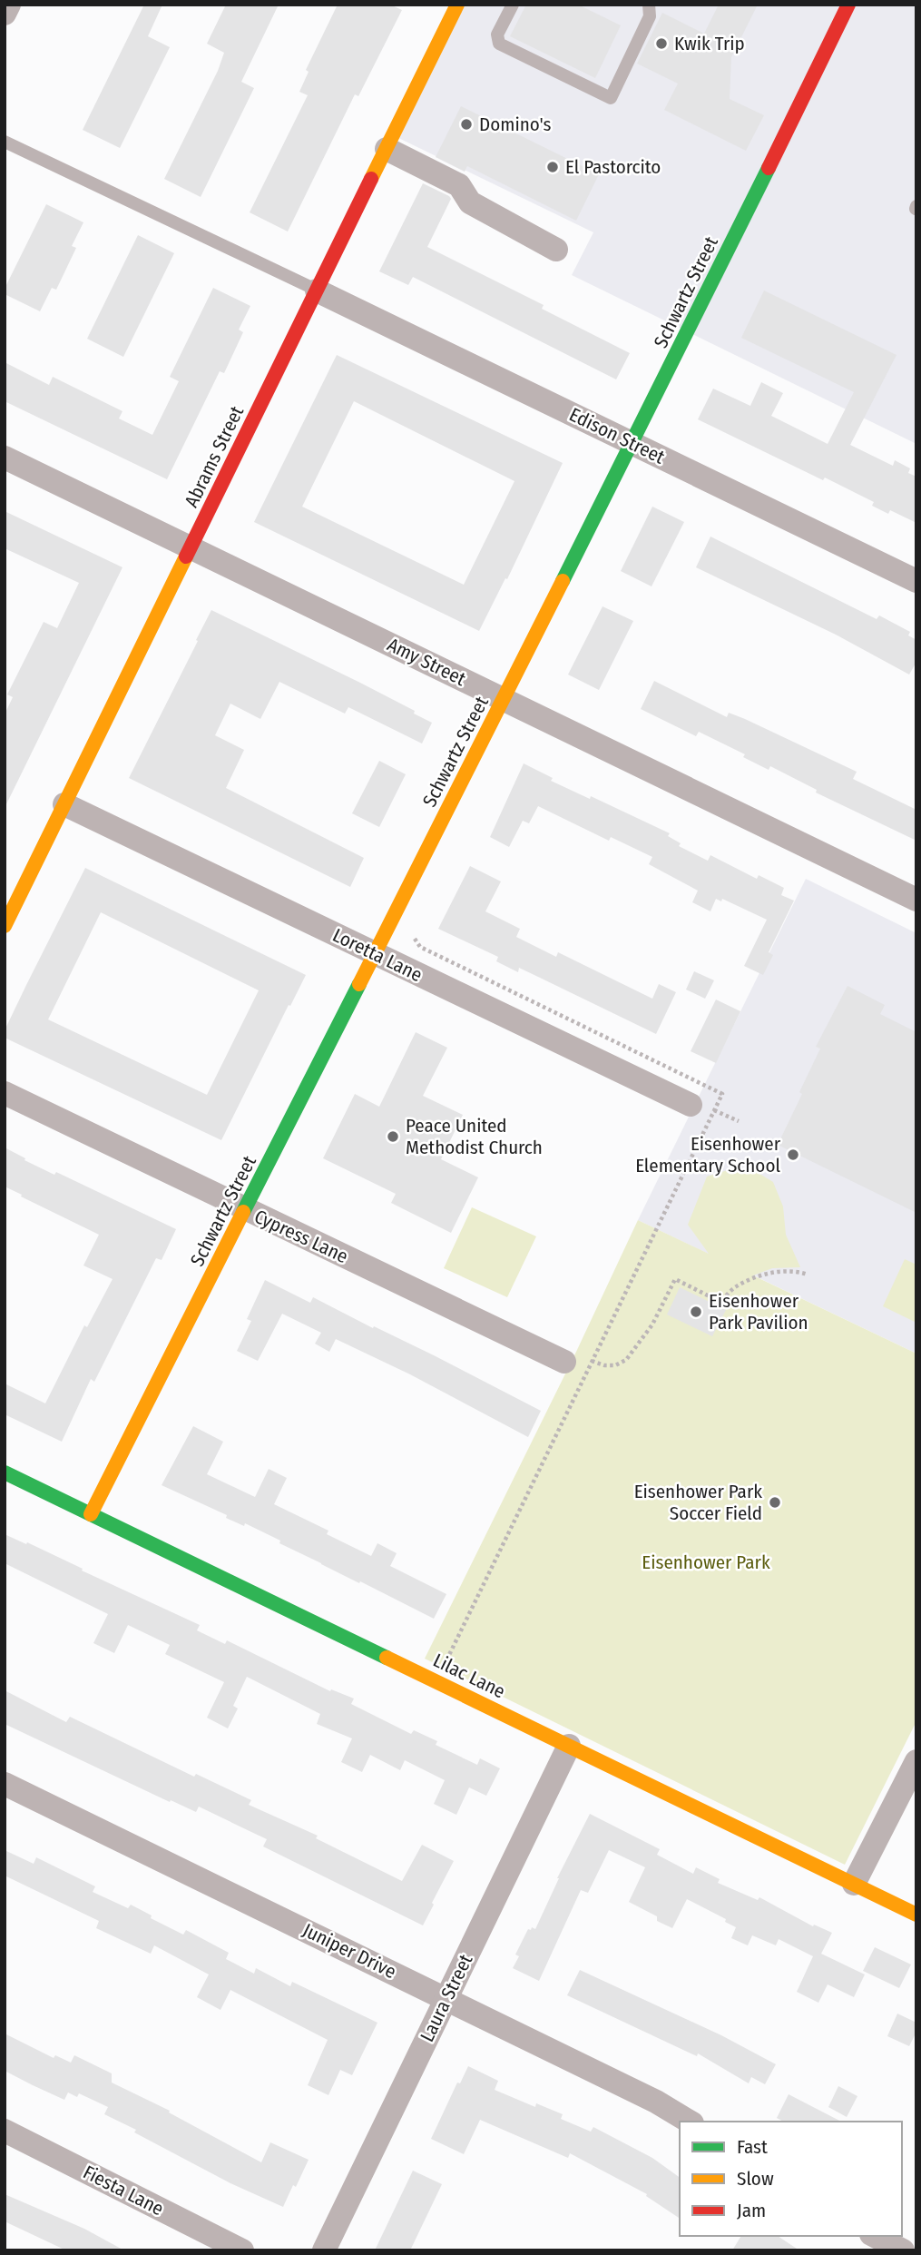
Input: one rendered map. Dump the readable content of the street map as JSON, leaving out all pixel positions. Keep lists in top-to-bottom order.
{
  "streets": {
    "street": [
      "Schwartz Street",
      "Edison Street",
      "Abrams Street",
      "Amy Street",
      "Loretta Lane",
      "Cypress Lane",
      "Lilac Lane",
      "Juniper Drive",
      "Laura Street",
      "Fiesta Lane"
    ]
  },
  "crossings": [
    ["Schwartz Street", "Edison Street"],
    ["Schwartz Street", "Amy Street"],
    ["Schwartz Street", "Loretta Lane"],
    ["Schwartz Street", "Cypress Lane"],
    ["Schwartz Street", "Lilac Lane"],
    ["Edison Street", "Abrams Street"],
    ["Abrams Street", "Amy Street"],
    ["Abrams Street", "Loretta Lane"],
    ["Lilac Lane", "Laura Street"],
    ["Juniper Drive", "Laura Street"]
  ],
  "parks": ["Eisenhower Park"],
  "places": [
    "Kwik Trip",
    "Domino's",
    "El Pastorcito",
    "Peace United Methodist Church",
    "Eisenhower Elementary School",
    "Eisenhower Park Pavilion",
    "Eisenhower Park Soccer Field"
  ],
  "legend": ["Fast", "Slow", "Jam"]
}
